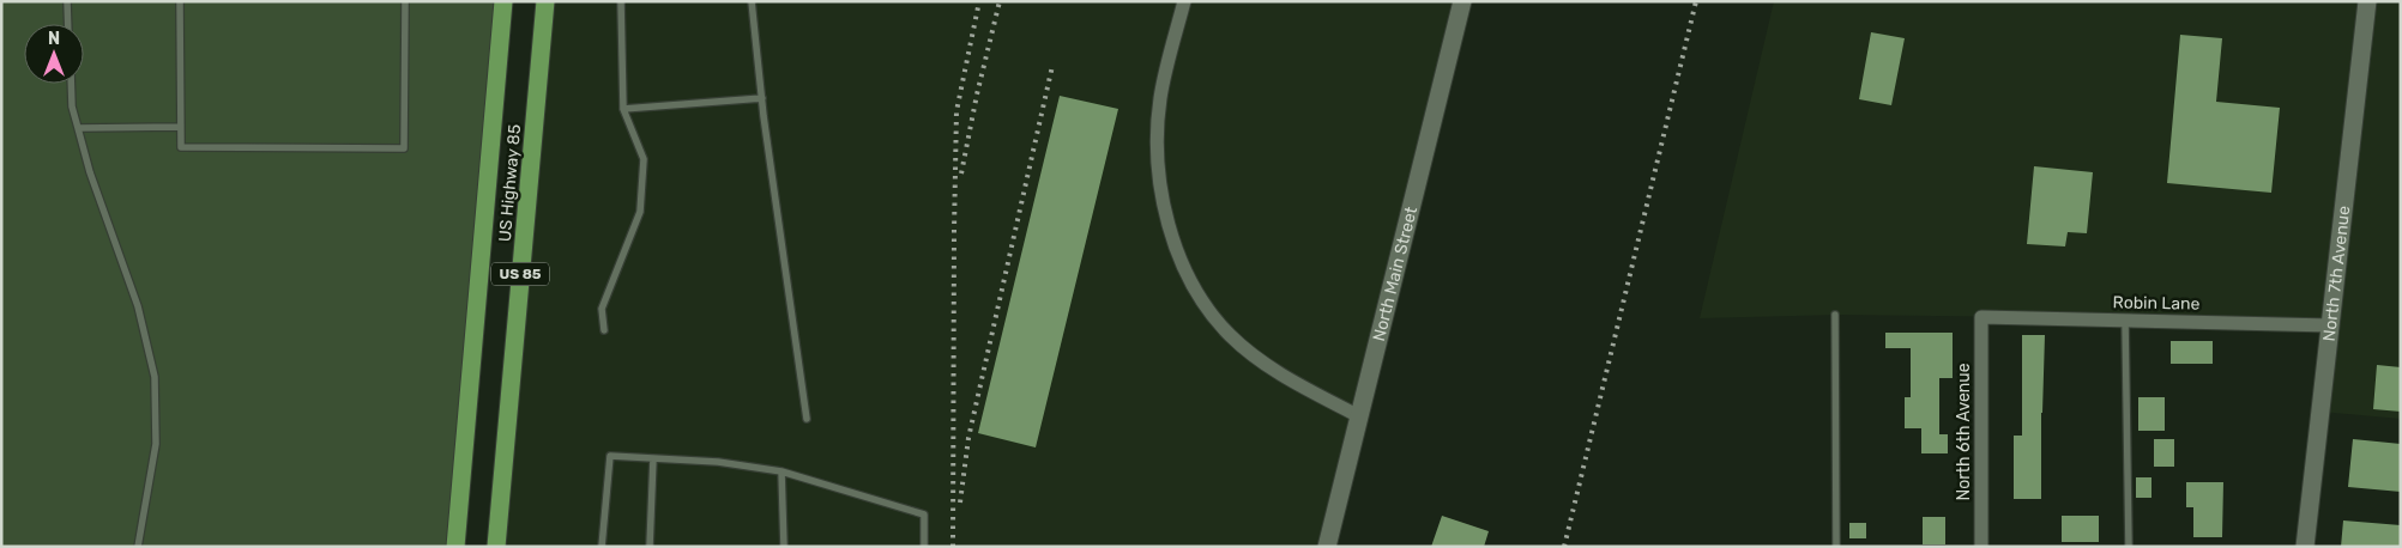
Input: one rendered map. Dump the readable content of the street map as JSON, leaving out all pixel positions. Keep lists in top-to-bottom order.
{
  "streets": {
    "highway": ["US Highway 85", "US 85"],
    "street": [
      "North Main Street",
      "North 7th Avenue",
      "Robin Lane",
      "North 6th Avenue"
    ]
  },
  "crossings": [
    ["North 7th Avenue", "Robin Lane"],
    ["Robin Lane", "North 6th Avenue"]
  ],
  "north": "top"
}
